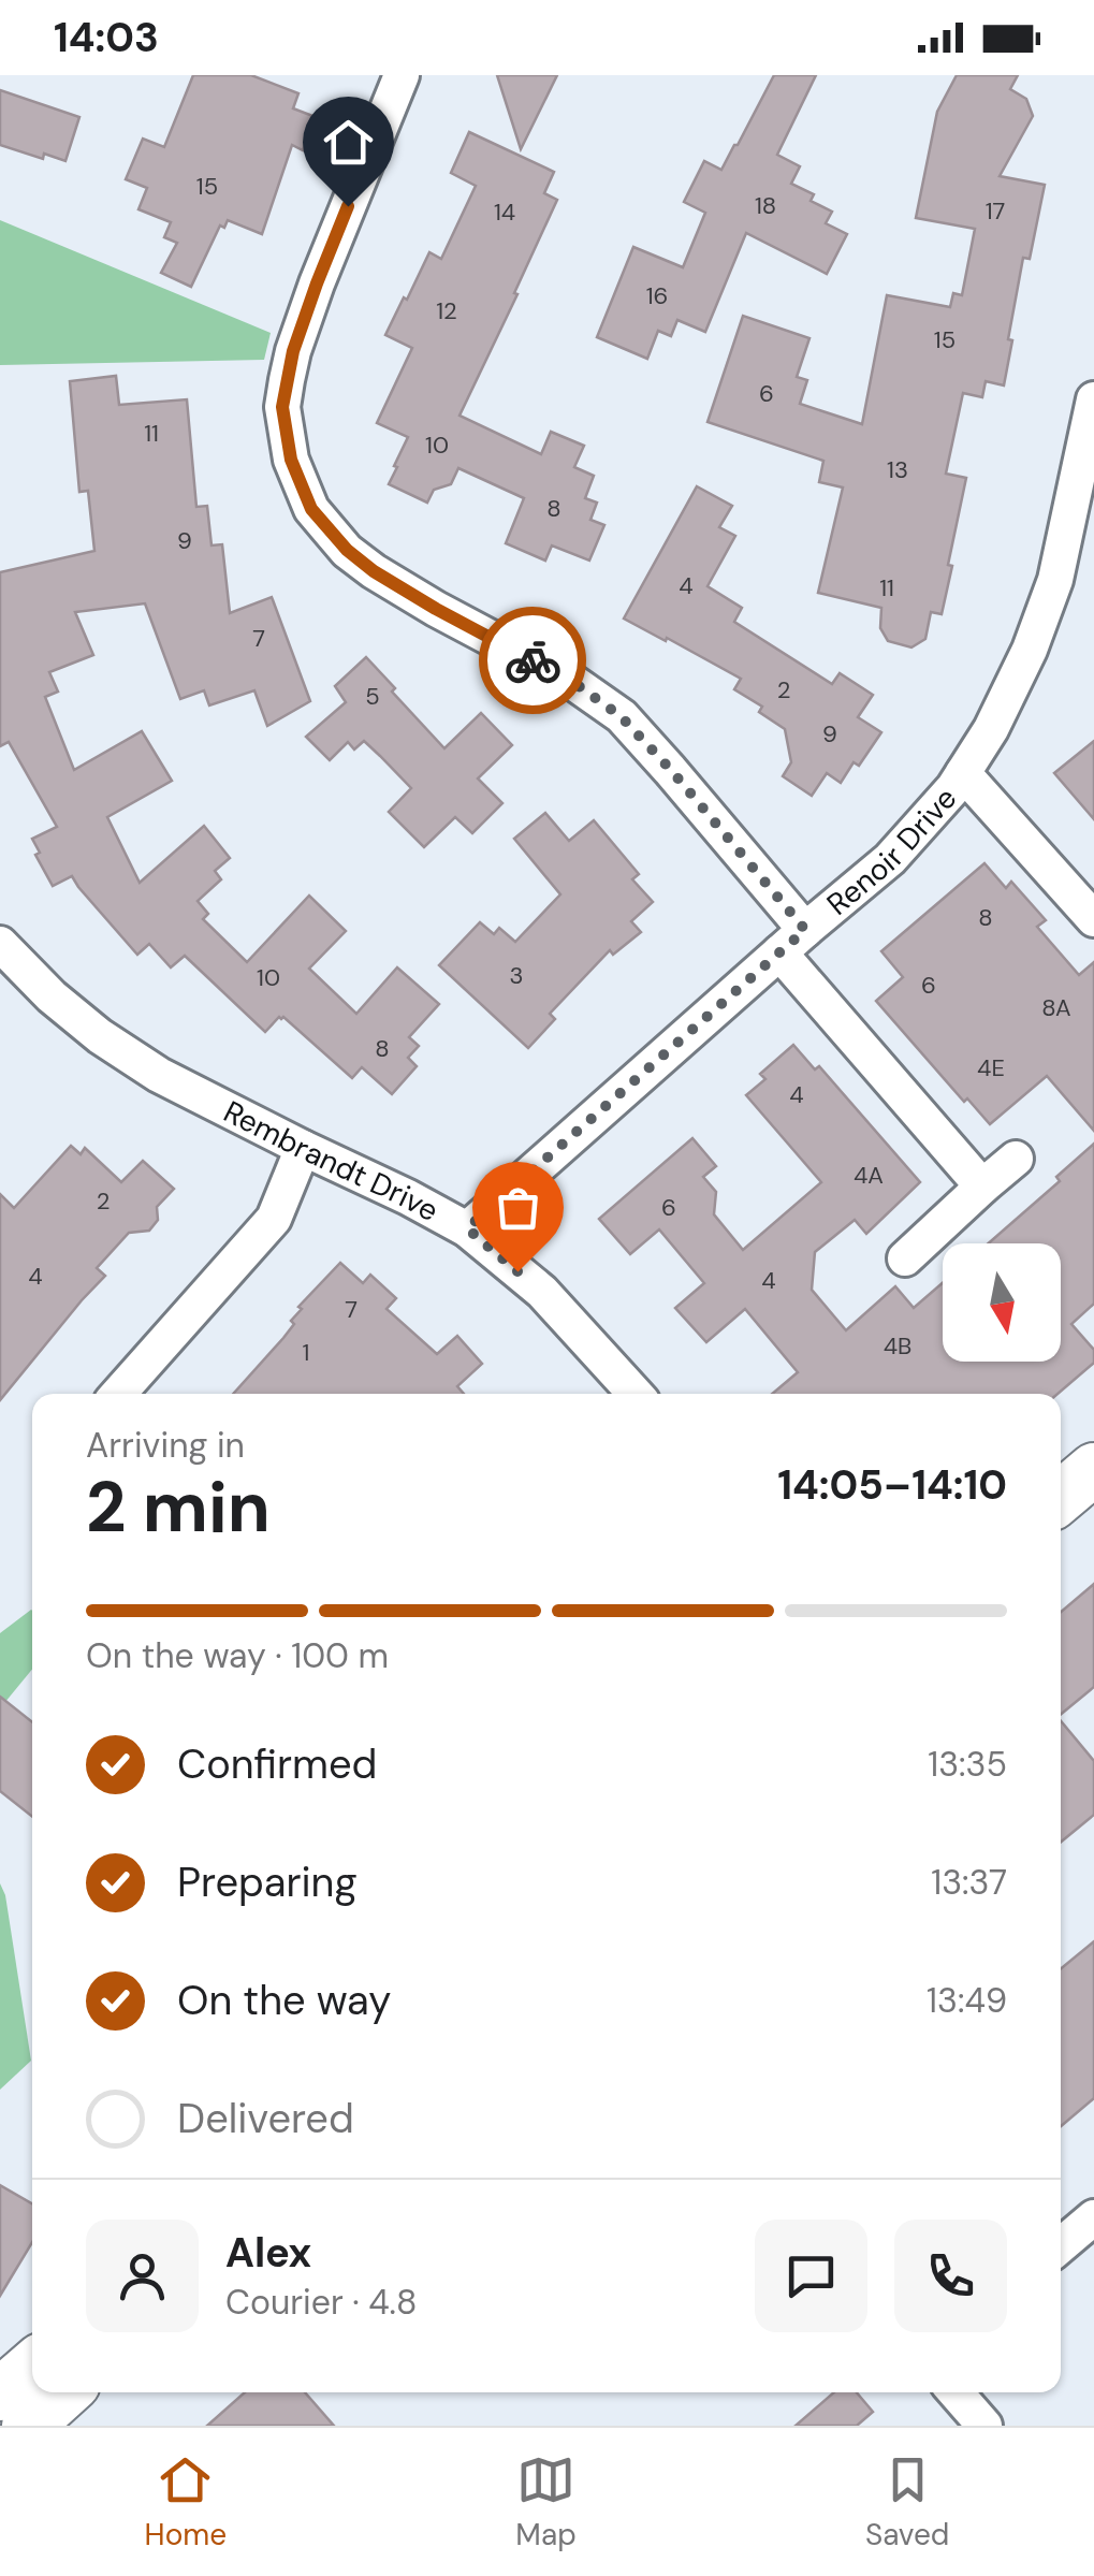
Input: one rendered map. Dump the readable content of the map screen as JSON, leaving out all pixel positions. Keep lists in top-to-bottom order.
{
  "streets": {
    "street": ["Renoir Drive", "Rembrandt Drive"]
  },
  "crossings": [
    ["Renoir Drive", "Rembrandt Drive"]
  ],
  "house_numbers": [
    "15",
    "18",
    "17",
    "14",
    "16",
    "12",
    "15",
    "6",
    "11",
    "10",
    "13",
    "8",
    "9",
    "4",
    "11",
    "7",
    "2",
    "5",
    "9",
    "8",
    "3",
    "10",
    "6",
    "8A",
    "8",
    "4E",
    "4",
    "4A",
    "2",
    "6",
    "4",
    "4",
    "7",
    "4B",
    "1"
  ],
  "north": "bottom",
  "page": {
    "status": "14:03",
    "heading": ["2 min", "Arriving in", "14:05–14:10"],
    "panel": ["Alex", "Courier · 4.8"],
    "bar": "On the way · 100 m",
    "list": [
      ["Confirmed", "13:35"],
      ["Preparing", "13:37"],
      ["On the way", "13:49"],
      "Delivered"
    ],
    "tabs": ["Home", "Map", "Saved"]
  }
}
